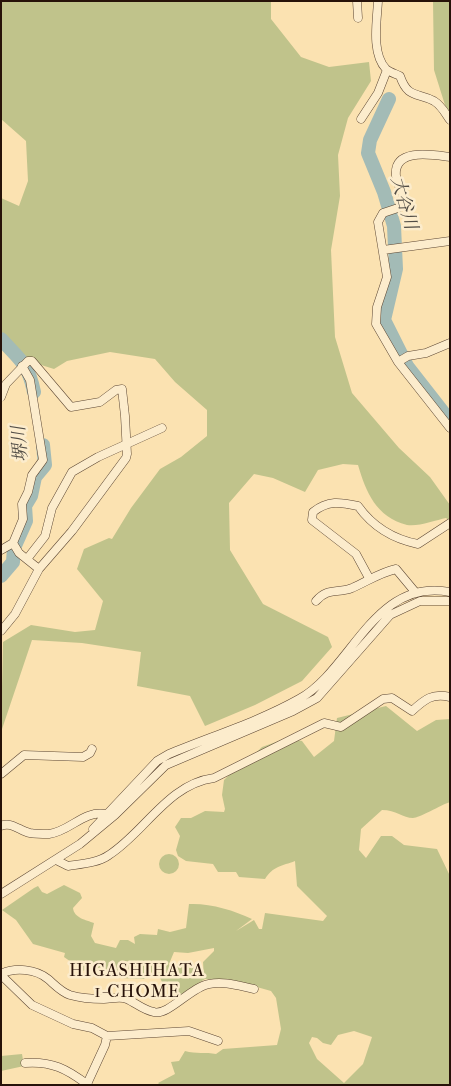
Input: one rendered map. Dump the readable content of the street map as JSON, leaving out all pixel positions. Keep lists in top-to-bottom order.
{
  "districts": ["HIGASHIHATA 1-CHOME"],
  "water": ["大谷川", "堺川"]
}
